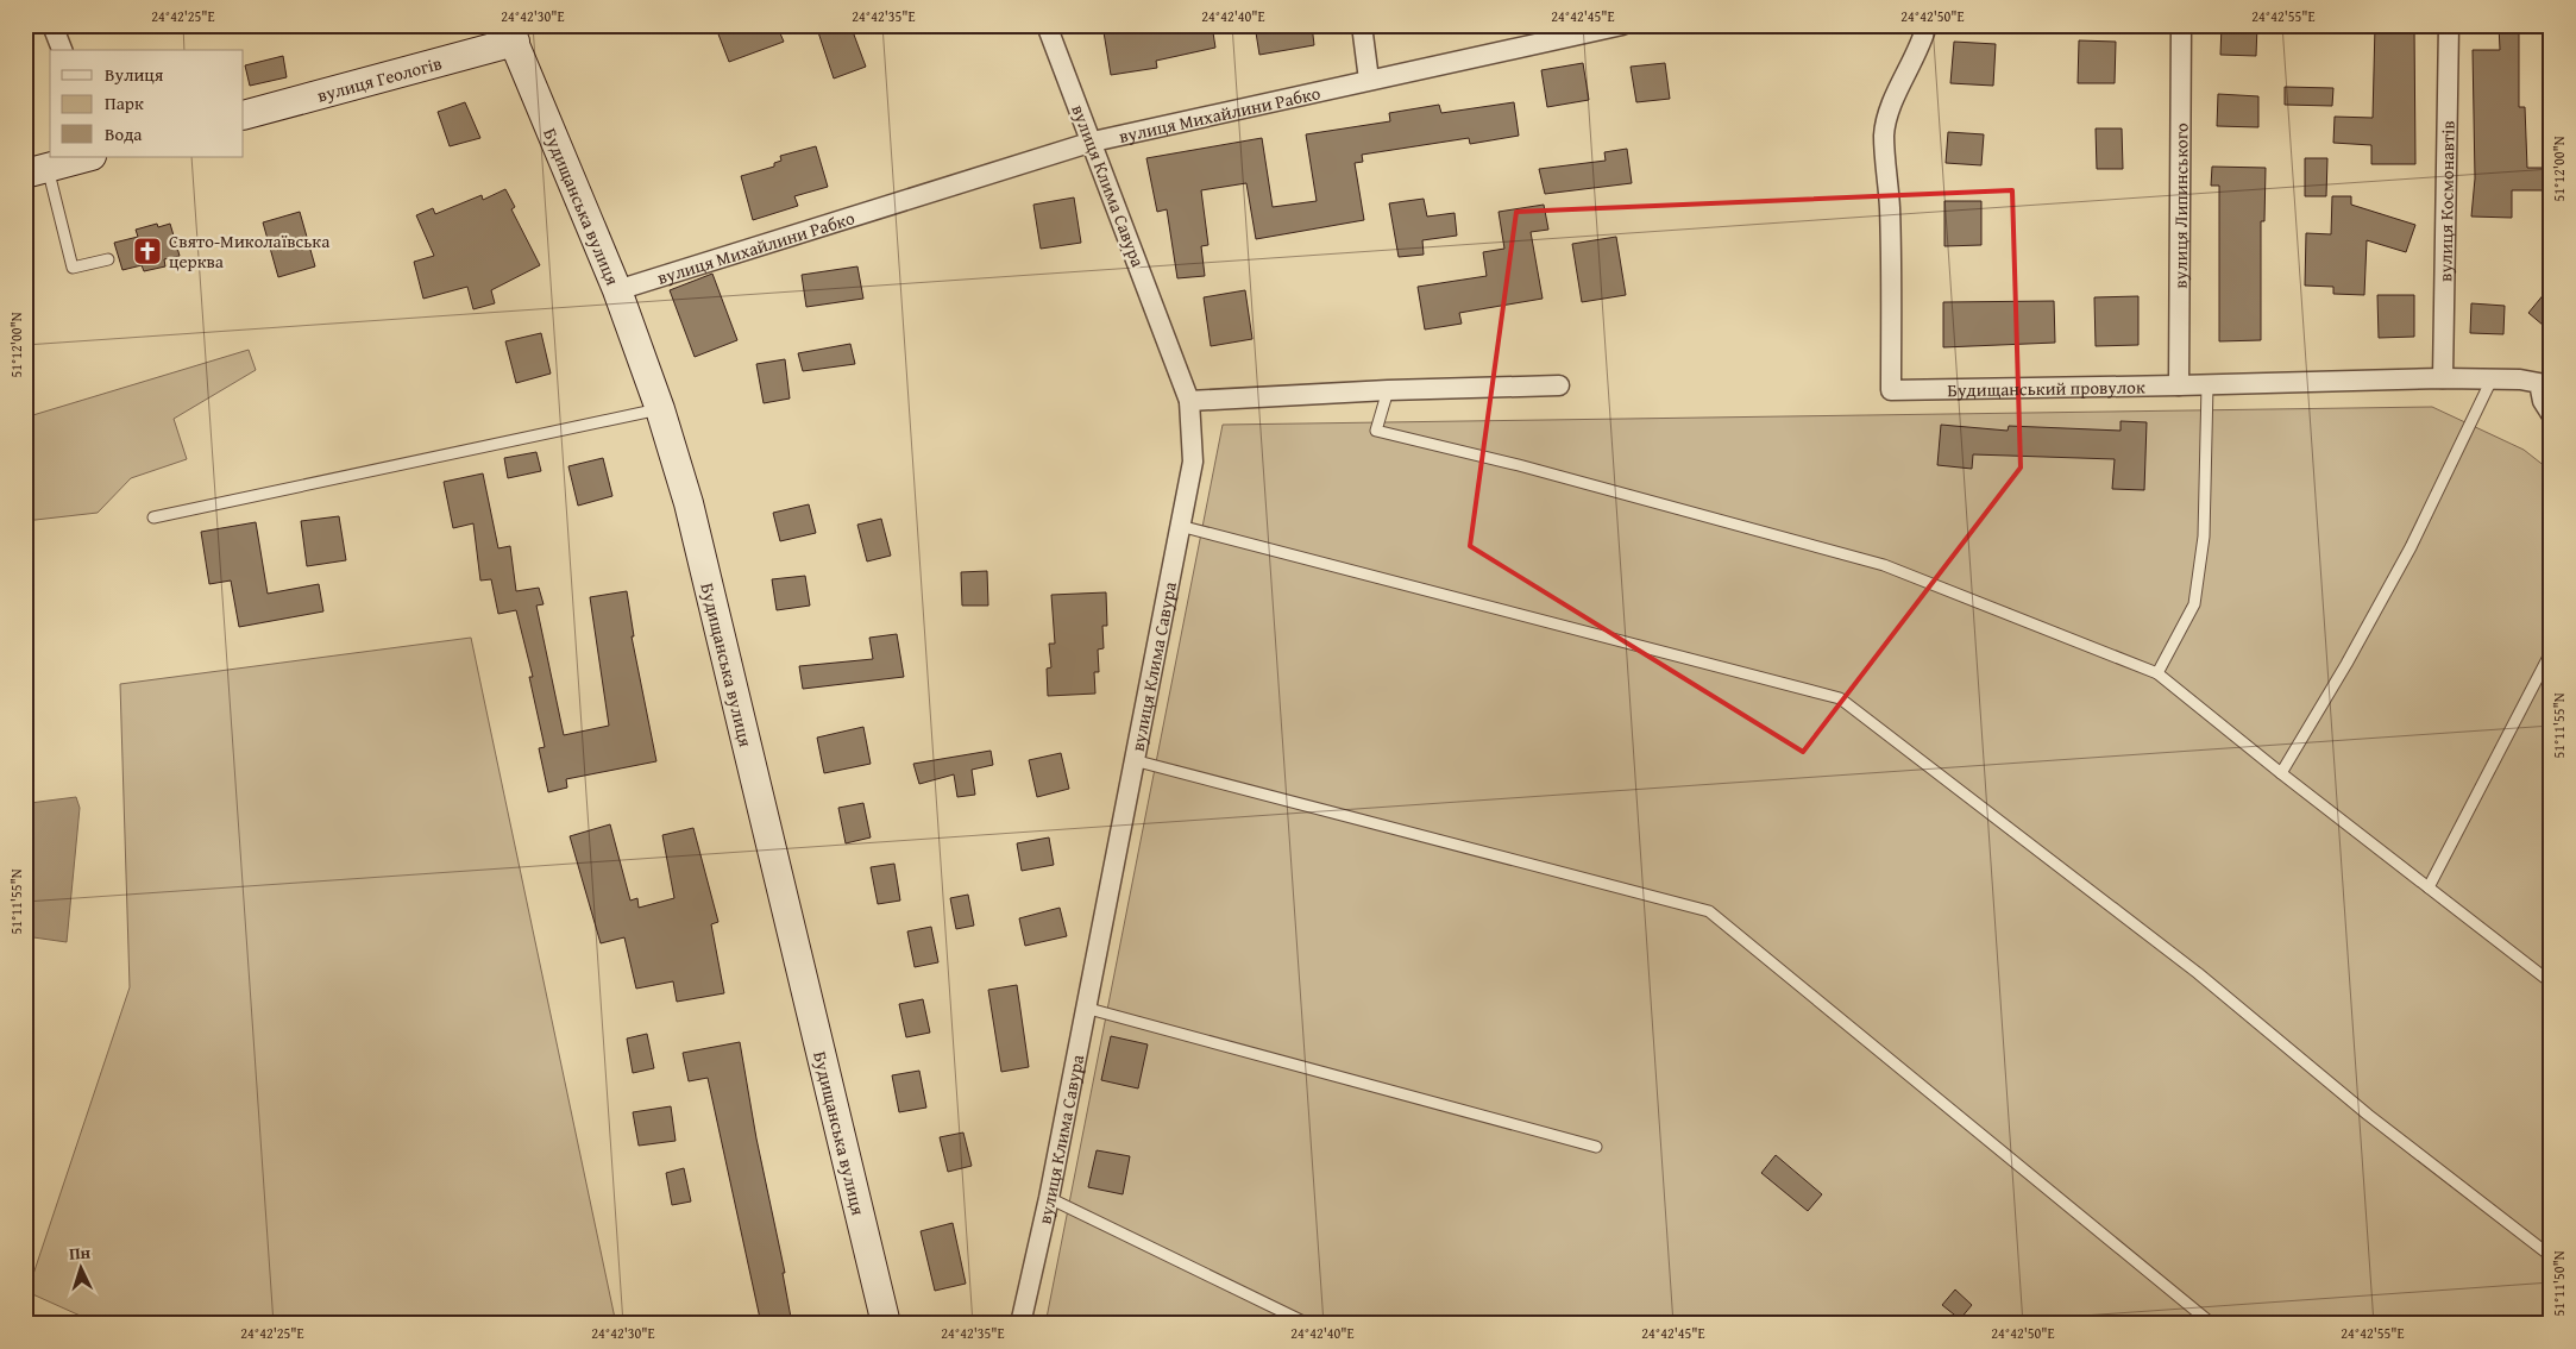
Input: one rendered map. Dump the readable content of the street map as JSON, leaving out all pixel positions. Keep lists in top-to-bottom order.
{
  "streets": {
    "street": [
      "вулиця Геологів",
      "вулиця Михайлини Рабко",
      "вулиця Клима Савура",
      "вулиця Космонавтів",
      "Будищанська вулиця",
      "вулиця Липинського",
      "Будищанський провулок"
    ]
  },
  "crossings": [
    ["вулиця Геологів", "Будищанська вулиця"],
    ["вулиця Михайлини Рабко", "вулиця Клима Савура"],
    ["вулиця Михайлини Рабко", "Будищанська вулиця"],
    ["вулиця Космонавтів", "Будищанський провулок"],
    ["вулиця Липинського", "Будищанський провулок"]
  ],
  "places": {
    "church": ["Свято-Миколаївська церква"]
  },
  "legend": ["Вулиця", "Парк", "Вода"],
  "north": "top",
  "coordinates": [
    "24°42'25\"E",
    "24°42'30\"E",
    "24°42'35\"E",
    "24°42'40\"E",
    "24°42'45\"E",
    "24°42'50\"E",
    "24°42'55\"E",
    "51°12'00\"N",
    "51°11'55\"N",
    "51°11'50\"N"
  ]
}
